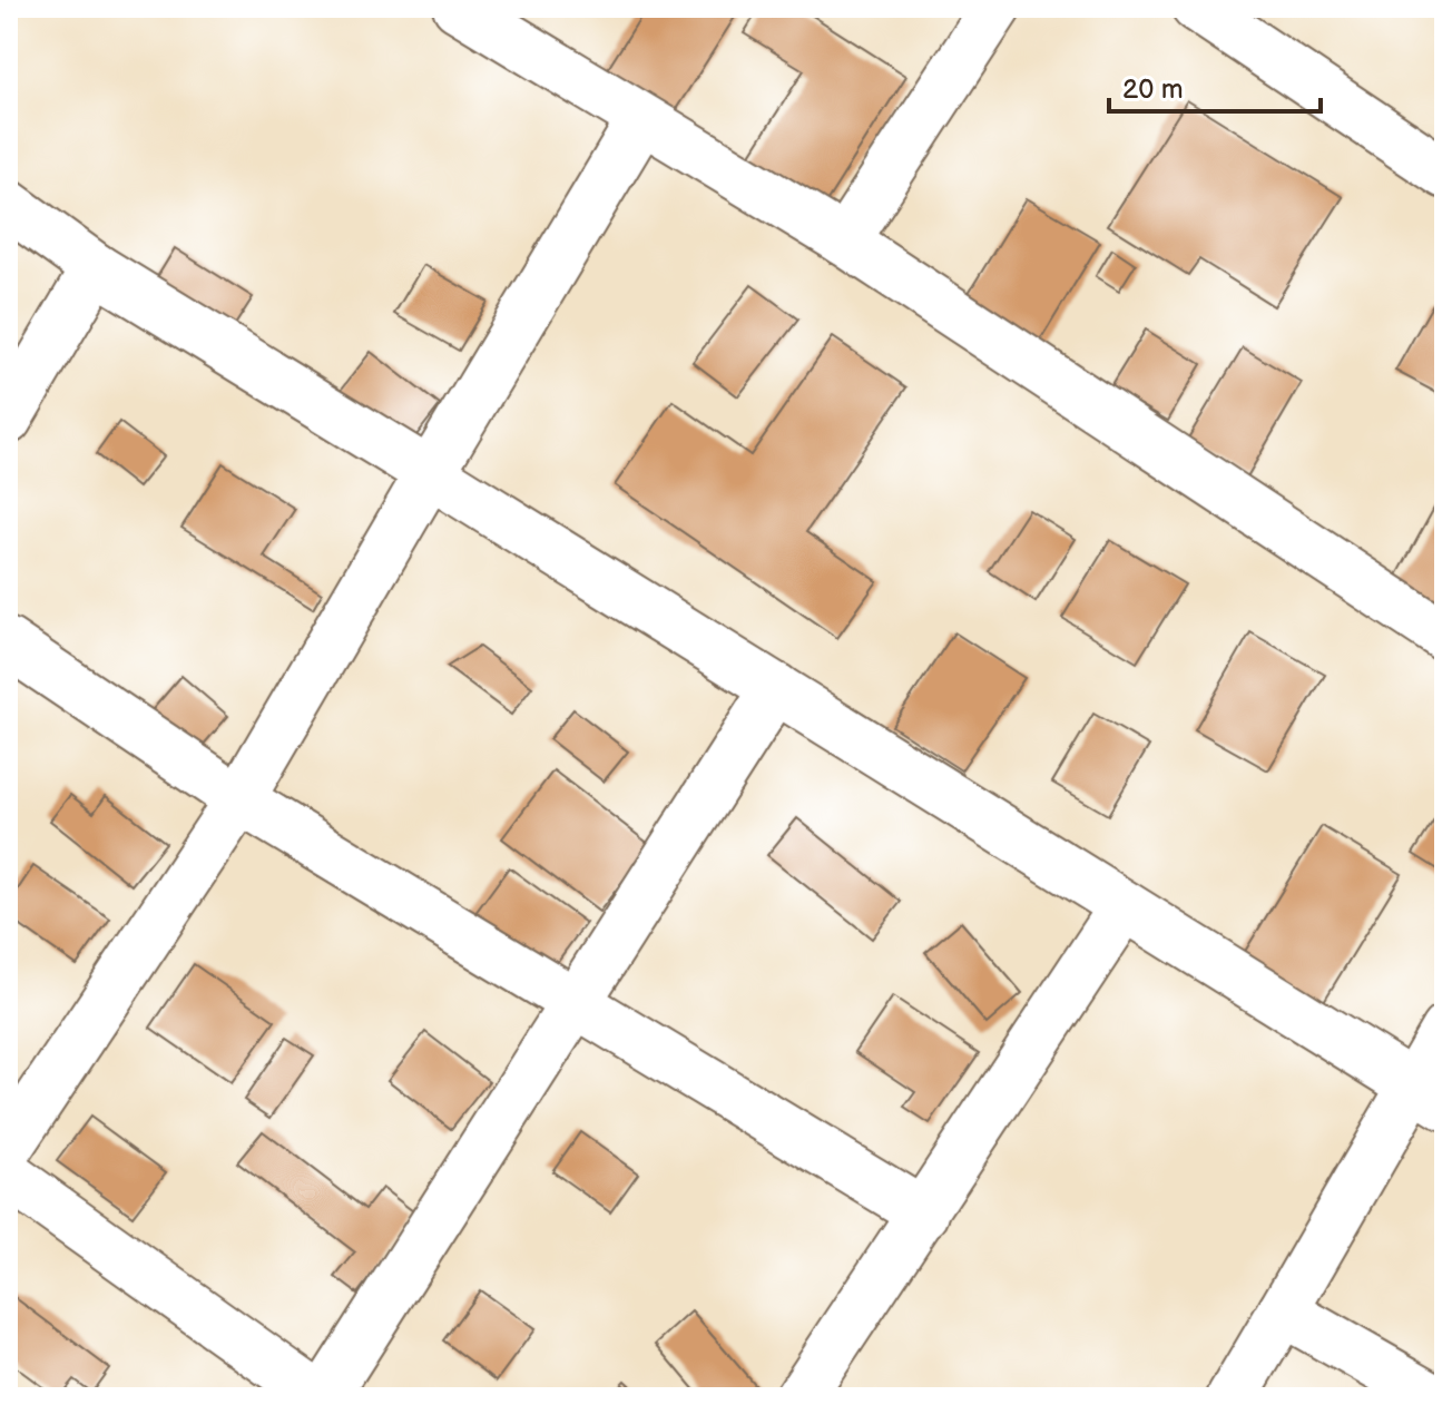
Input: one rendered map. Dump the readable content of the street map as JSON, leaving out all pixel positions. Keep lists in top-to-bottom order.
{
  "scale_bar": "20 m"
}
